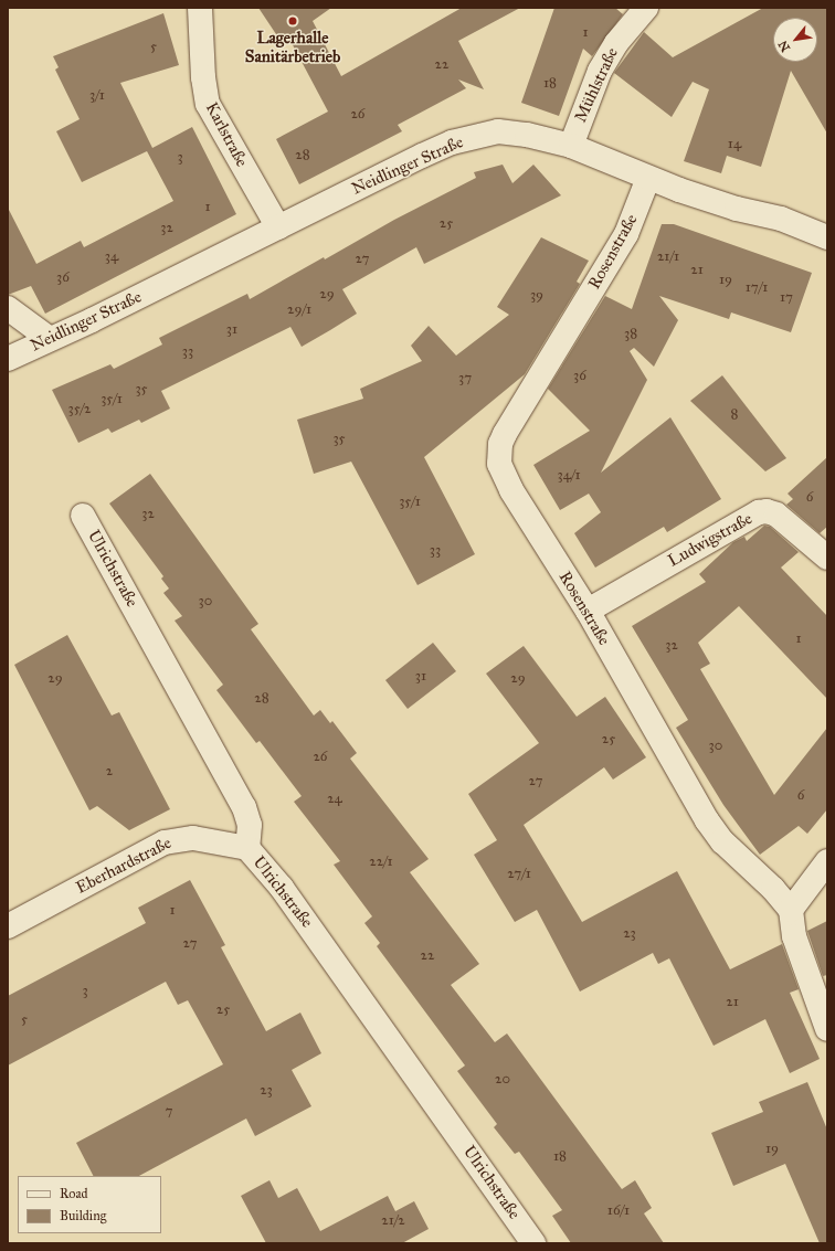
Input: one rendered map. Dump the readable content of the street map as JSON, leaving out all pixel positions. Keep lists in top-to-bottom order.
{
  "streets": {
    "street": [
      "Mühlstraße",
      "Karlstraße",
      "Neidlinger Straße",
      "Rosenstraße",
      "Ludwigstraße",
      "Ulrichstraße",
      "Eberhardstraße"
    ]
  },
  "crossings": [
    ["Mühlstraße", "Neidlinger Straße"],
    ["Karlstraße", "Neidlinger Straße"],
    ["Neidlinger Straße", "Rosenstraße"],
    ["Rosenstraße", "Ludwigstraße"],
    ["Ulrichstraße", "Eberhardstraße"]
  ],
  "places": ["Lagerhalle Sanitärbetrieb"],
  "house_numbers": [
    "1",
    "5",
    "22",
    "18",
    "3/1",
    "26",
    "14",
    "28",
    "3",
    "1",
    "25",
    "32",
    "34",
    "21/1",
    "27",
    "21",
    "36",
    "19",
    "17/1",
    "29",
    "39",
    "17",
    "29/1",
    "31",
    "38",
    "33",
    "36",
    "37",
    "35",
    "35/1",
    "35/2",
    "8",
    "35",
    "34/1",
    "6",
    "35/1",
    "32",
    "33",
    "30",
    "1",
    "32",
    "31",
    "29",
    "29",
    "28",
    "25",
    "30",
    "26",
    "2",
    "27",
    "6",
    "24",
    "22/1",
    "27/1",
    "1",
    "23",
    "27",
    "22",
    "3",
    "21",
    "25",
    "5",
    "20",
    "23",
    "7",
    "19",
    "18",
    "16/1",
    "21/2"
  ],
  "legend": ["Road", "Building"],
  "north": "bottom left"
}
